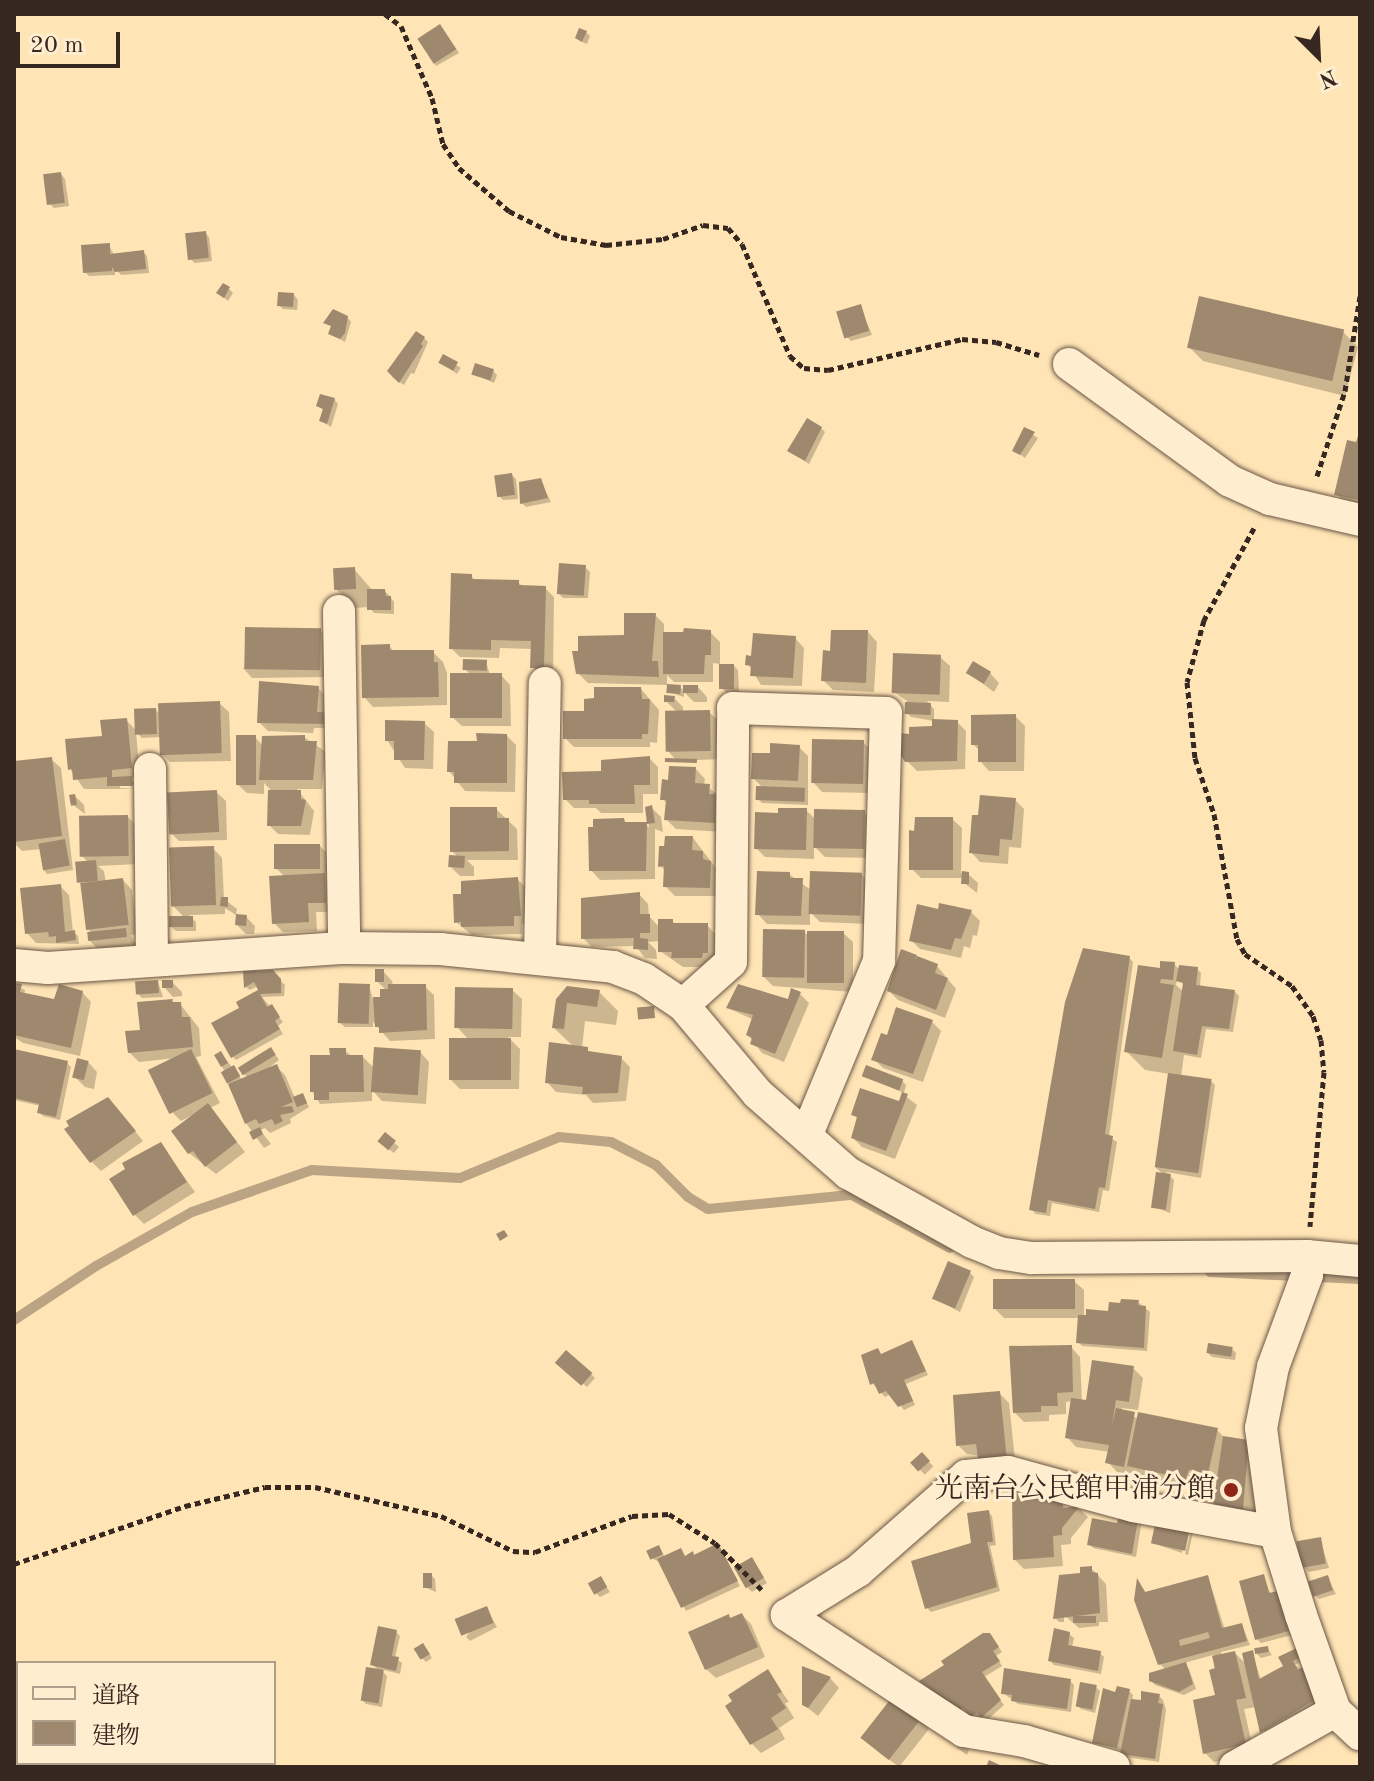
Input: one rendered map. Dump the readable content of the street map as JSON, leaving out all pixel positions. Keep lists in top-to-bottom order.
{
  "places": ["光南台公民館甲浦分館"],
  "legend": ["道路", "建物"],
  "scale_bar": "20 m",
  "north": "bottom right"
}
